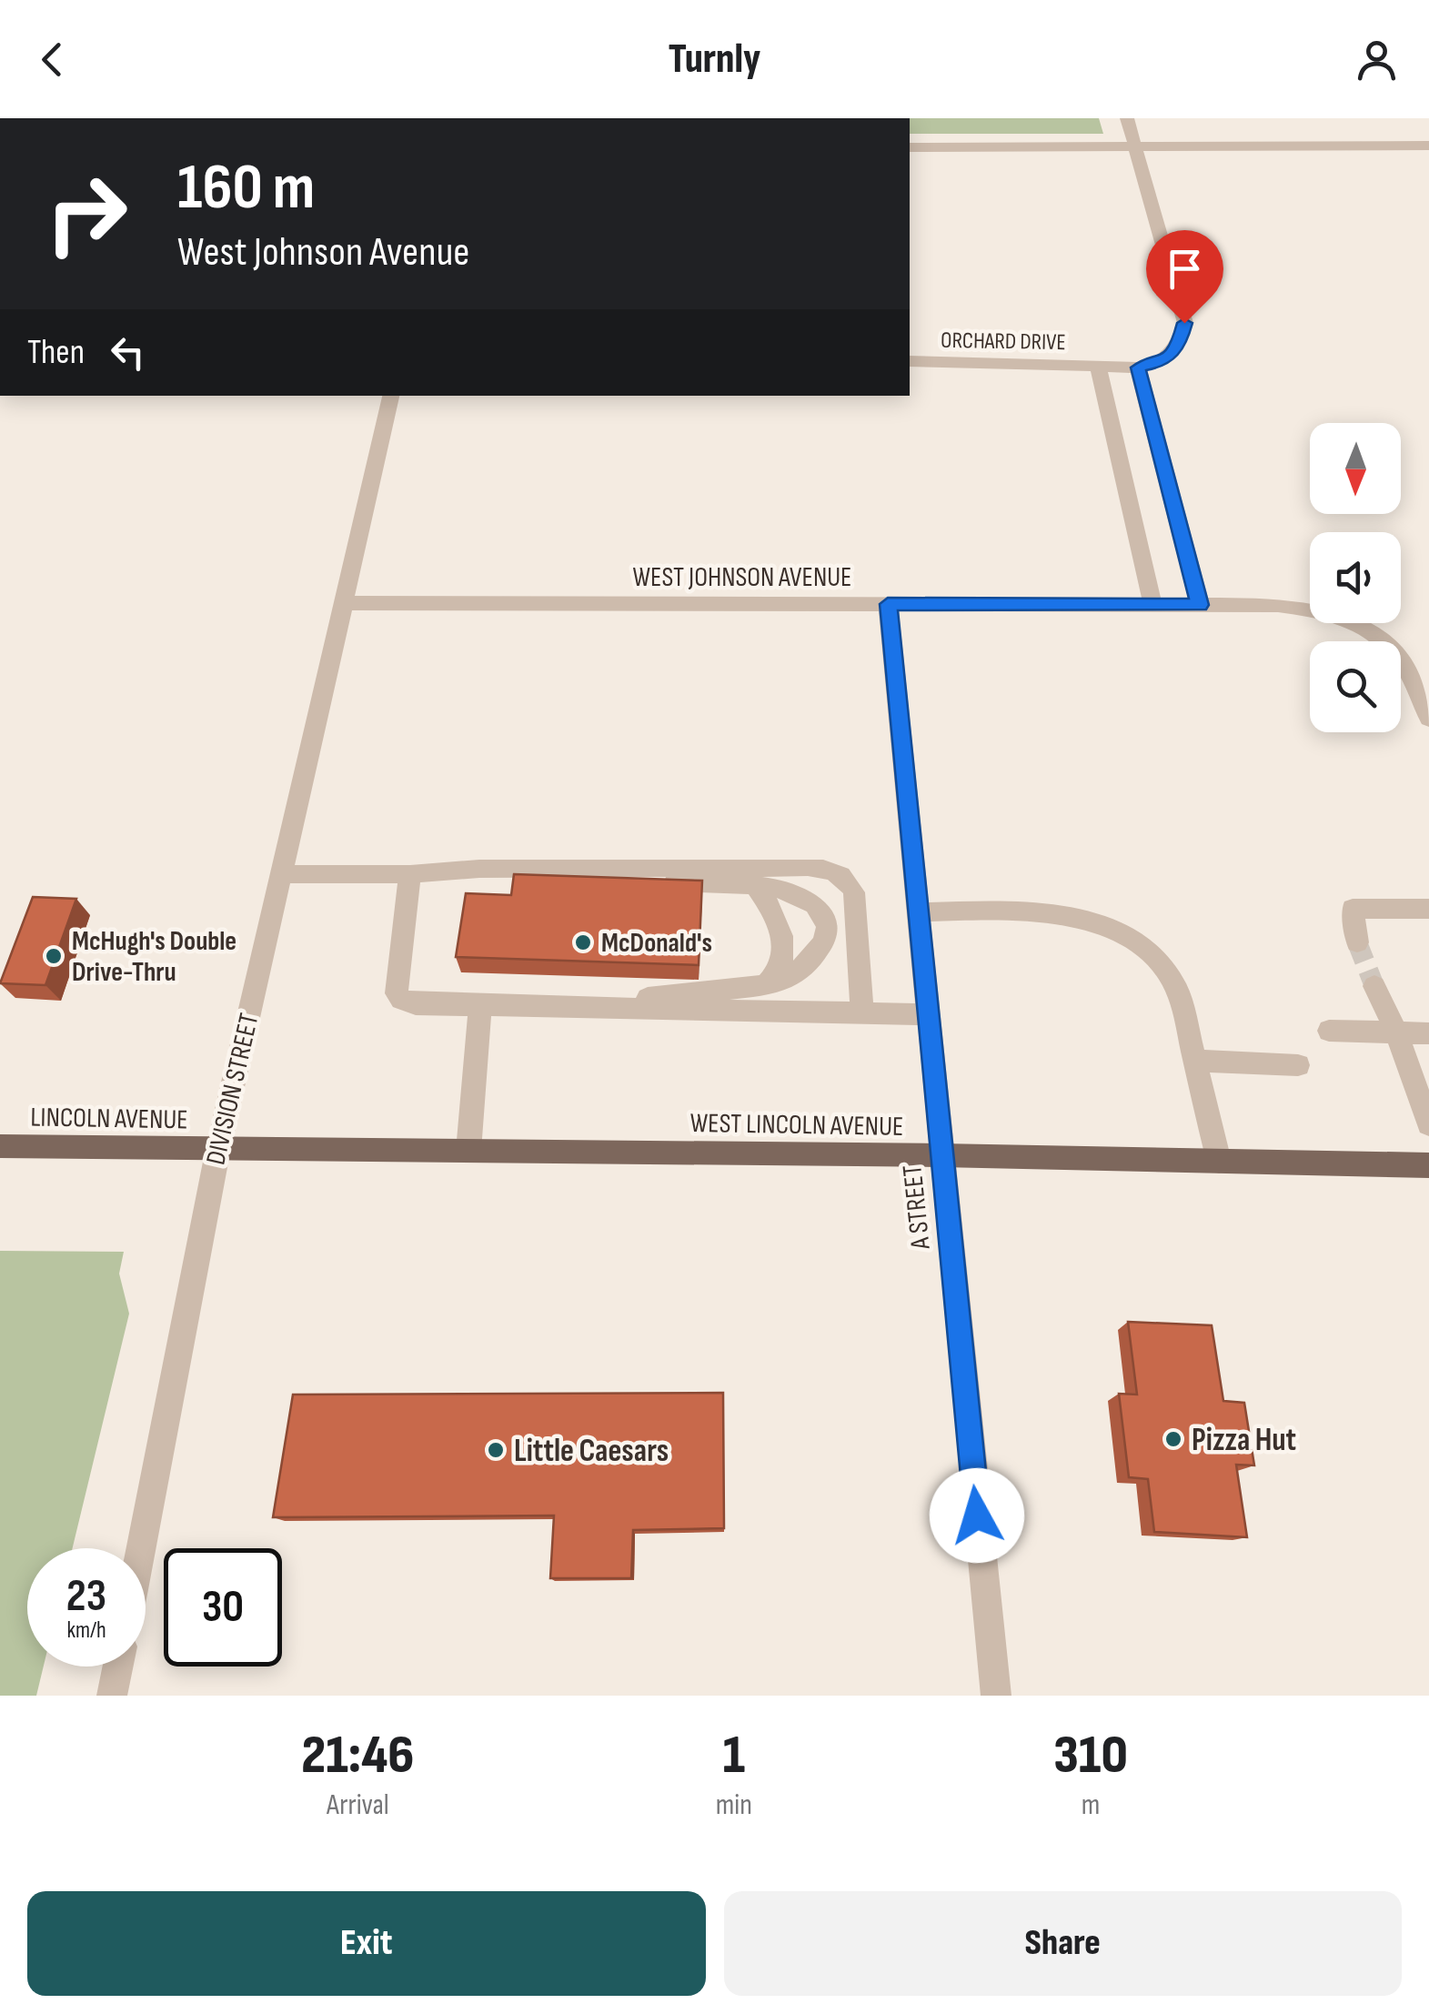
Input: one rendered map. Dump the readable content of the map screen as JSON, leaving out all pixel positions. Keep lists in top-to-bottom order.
{
  "streets": {
    "main road": ["LINCOLN AVENUE", "WEST LINCOLN AVENUE"],
    "street": [
      "ORCHARD DRIVE",
      "WEST JOHNSON AVENUE",
      "DIVISION STREET",
      "A STREET"
    ]
  },
  "crossings": [
    ["ORCHARD DRIVE", "WEST JOHNSON AVENUE"],
    ["WEST JOHNSON AVENUE", "DIVISION STREET"],
    ["WEST JOHNSON AVENUE", "A STREET"],
    ["DIVISION STREET", "LINCOLN AVENUE"],
    ["DIVISION STREET", "WEST LINCOLN AVENUE"],
    ["LINCOLN AVENUE", "WEST LINCOLN AVENUE"],
    ["WEST LINCOLN AVENUE", "A STREET"]
  ],
  "places": [
    "McDonald's",
    "McHugh's Double Drive-Thru",
    "Pizza Hut",
    "Little Caesars"
  ],
  "north": "bottom",
  "page": {
    "header": "Turnly",
    "turn": ["160 m", "West Johnson Avenue"],
    "then": "Then",
    "speed": "23 km/h",
    "limit": "30",
    "eta": [
      "21:46",
      "Arrival",
      "1",
      "min",
      "310",
      "m"
    ],
    "buttons": ["Exit", "Share"]
  }
}
